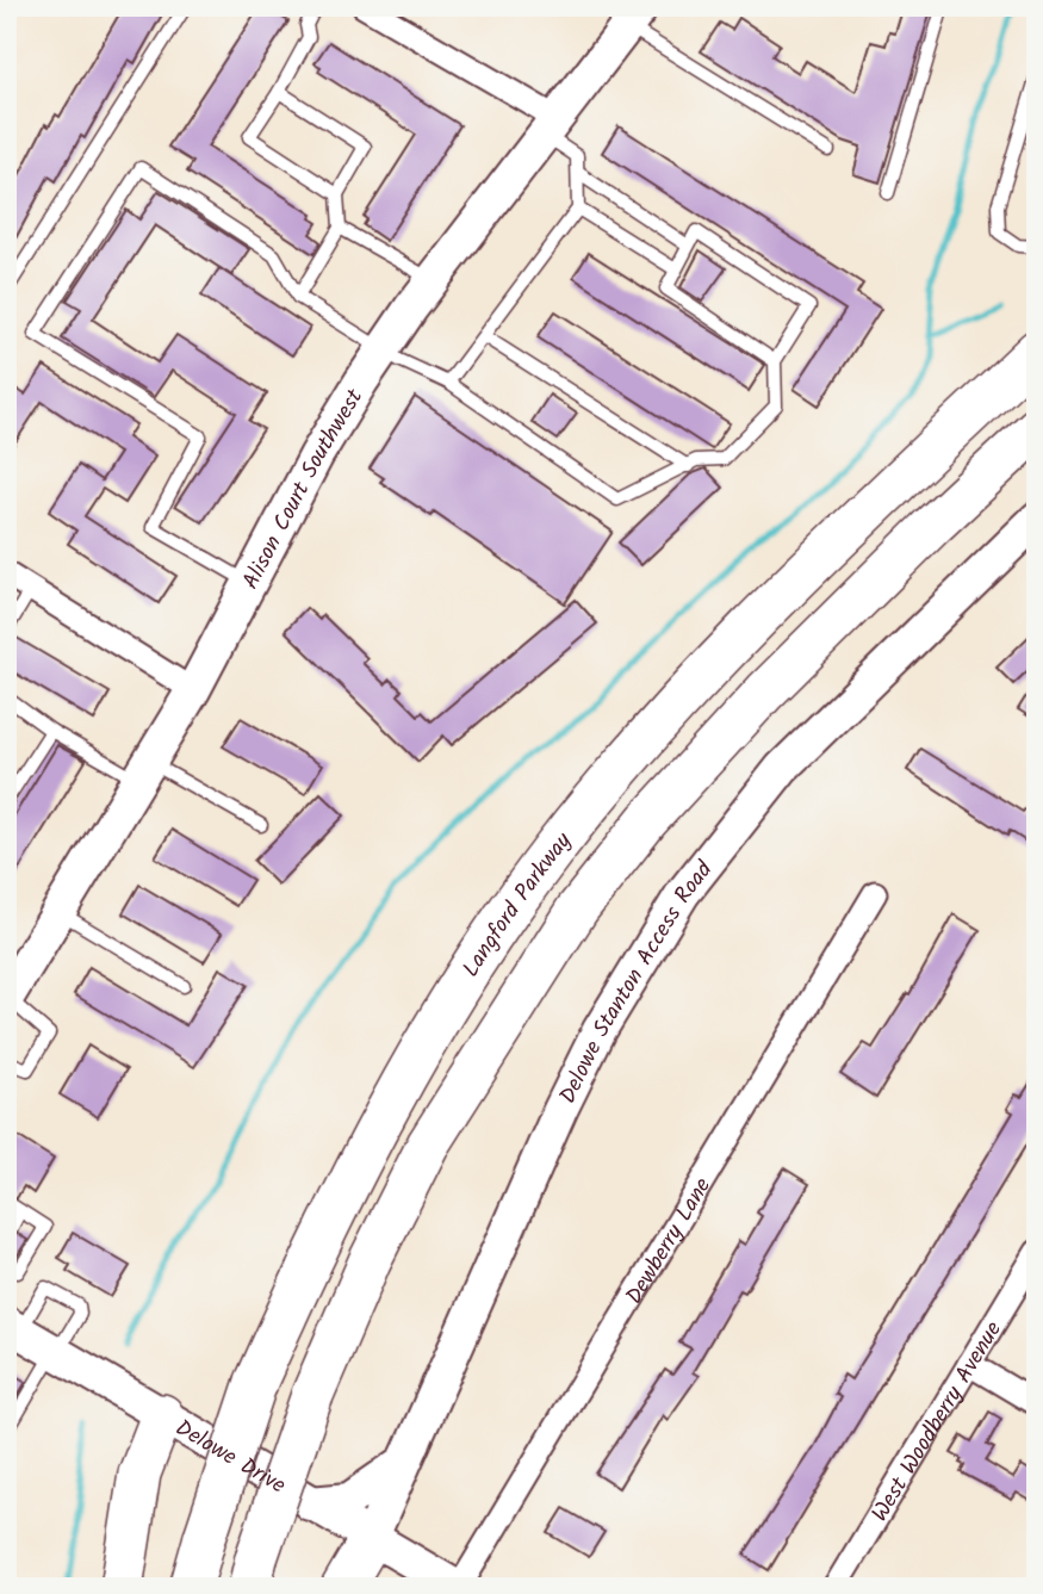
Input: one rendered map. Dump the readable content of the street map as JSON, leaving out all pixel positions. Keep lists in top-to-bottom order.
{
  "streets": {
    "highway": ["Langford Parkway"],
    "street": [
      "Alison Court Southwest",
      "Delowe Stanton Access Road",
      "Dewberry Lane",
      "West Woodberry Avenue",
      "Delowe Drive"
    ]
  },
  "crossings": [
    ["Delowe Stanton Access Road", "Delowe Drive"],
    ["Dewberry Lane", "Delowe Drive"]
  ]
}
